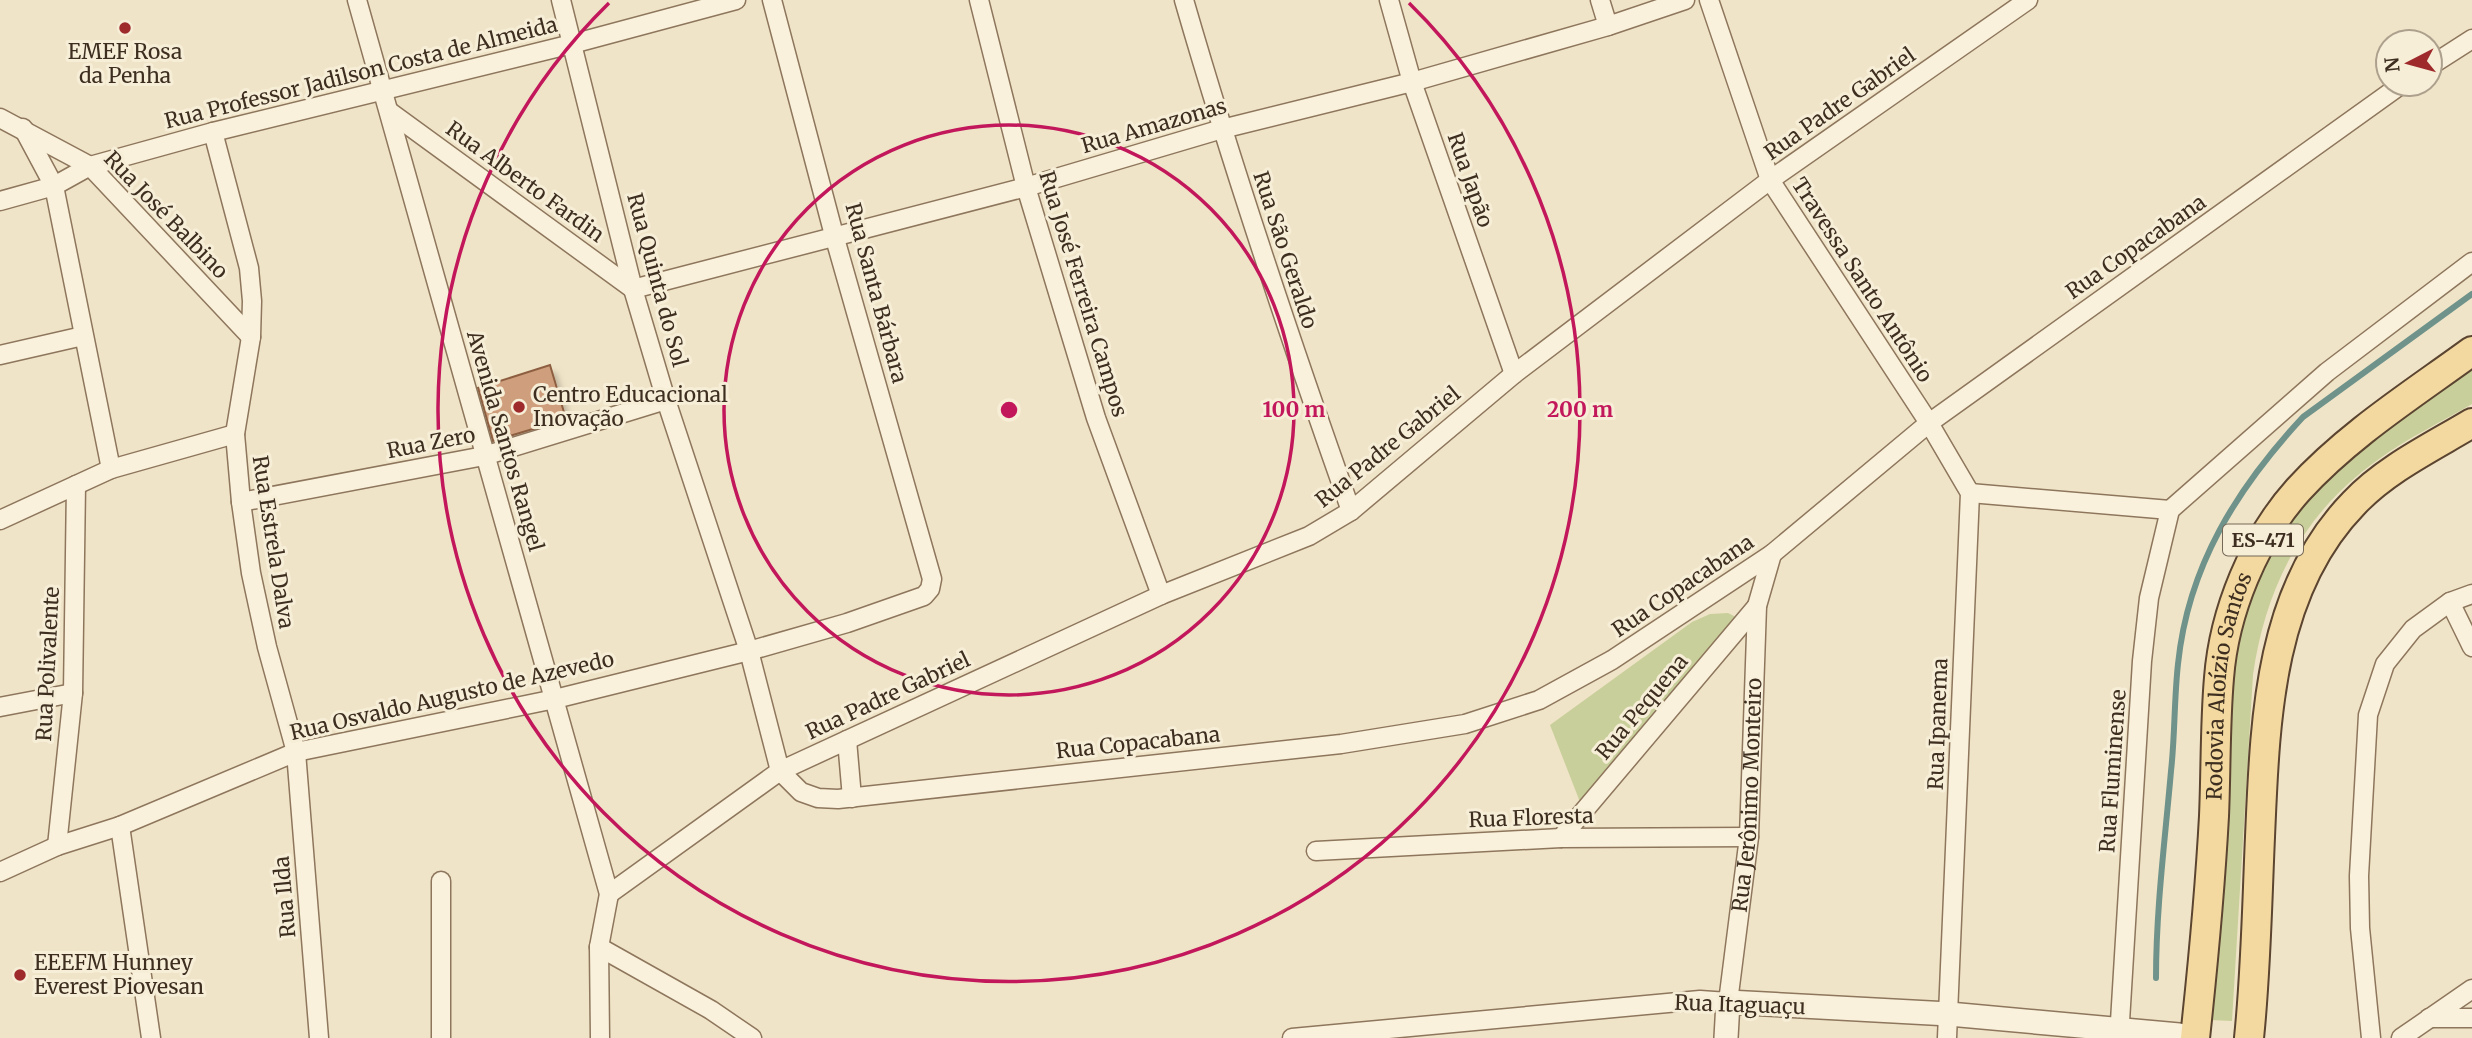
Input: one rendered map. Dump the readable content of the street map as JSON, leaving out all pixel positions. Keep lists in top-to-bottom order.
{
  "streets": {
    "main road": ["ES-471", "Rodovia Aloízio Santos"],
    "street": [
      "Rua Professor Jadilson Costa de Almeida",
      "Rua Padre Gabriel",
      "Rua Amazonas",
      "Rua Japão",
      "Rua Alberto Fardin",
      "Rua José Balbino",
      "Rua Copacabana",
      "Rua São Geraldo",
      "Rua Quinta do Sol",
      "Travessa Santo Antônio",
      "Rua Santa Bárbara",
      "Rua José Ferreira Campos",
      "Avenida Santos Rangel",
      "Rua Zero",
      "Rua Estrela Dalva",
      "Rua Polivalente",
      "Rua Osvaldo Augusto de Azevedo",
      "Rua Pequena",
      "Rua Ipanema",
      "Rua Fluminense",
      "Rua Jerônimo Monteiro",
      "Rua Floresta",
      "Rua Ilda",
      "Rua Itaguaçu"
    ]
  },
  "crossings": [
    ["Rua Professor Jadilson Costa de Almeida", "Rua José Balbino"],
    ["Rua Professor Jadilson Costa de Almeida", "Rua Quinta do Sol"],
    ["Rua Professor Jadilson Costa de Almeida", "Avenida Santos Rangel"],
    ["Rua Professor Jadilson Costa de Almeida", "Rua Estrela Dalva"],
    ["Rua Padre Gabriel", "Rua Japão"],
    ["Rua Padre Gabriel", "Rua Copacabana"],
    ["Rua Padre Gabriel", "Rua São Geraldo"],
    ["Rua Padre Gabriel", "Rua Quinta do Sol"],
    ["Rua Padre Gabriel", "Travessa Santo Antônio"],
    ["Rua Padre Gabriel", "Rua José Ferreira Campos"],
    ["Rua Padre Gabriel", "Avenida Santos Rangel"],
    ["Rua Amazonas", "Rua Japão"],
    ["Rua Amazonas", "Rua Alberto Fardin"],
    ["Rua Amazonas", "Rua São Geraldo"],
    ["Rua Amazonas", "Rua Quinta do Sol"],
    ["Rua Amazonas", "Rua Santa Bárbara"],
    ["Rua Amazonas", "Rua José Ferreira Campos"],
    ["Rua Alberto Fardin", "Rua Quinta do Sol"],
    ["Rua Alberto Fardin", "Avenida Santos Rangel"],
    ["Rua José Balbino", "Rua Estrela Dalva"],
    ["Rua Copacabana", "Rua Quinta do Sol"],
    ["Rua Copacabana", "Travessa Santo Antônio"],
    ["Rua Copacabana", "Rua Jerônimo Monteiro"],
    ["Rua Quinta do Sol", "Rua Zero"],
    ["Rua Quinta do Sol", "Rua Osvaldo Augusto de Azevedo"],
    ["Rua Santa Bárbara", "Rua Osvaldo Augusto de Azevedo"],
    ["Avenida Santos Rangel", "Rua Zero"],
    ["Avenida Santos Rangel", "Rua Osvaldo Augusto de Azevedo"],
    ["Rua Zero", "Rua Estrela Dalva"],
    ["Rua Estrela Dalva", "Rua Osvaldo Augusto de Azevedo"],
    ["Rua Estrela Dalva", "Rua Ilda"],
    ["Rua Polivalente", "Rua Osvaldo Augusto de Azevedo"],
    ["Rua Osvaldo Augusto de Azevedo", "Rua Ilda"],
    ["Rua Pequena", "Rua Jerônimo Monteiro"],
    ["Rua Pequena", "Rua Floresta"],
    ["Rua Ipanema", "Rua Itaguaçu"],
    ["Rua Fluminense", "Rua Itaguaçu"],
    ["Rua Jerônimo Monteiro", "Rua Floresta"],
    ["Rua Jerônimo Monteiro", "Rua Itaguaçu"]
  ],
  "places": ["EMEF Rosa da Penha", "Centro Educacional Inovação", "EEEFM Hunney Everest Piovesan"],
  "north": "left",
  "rings": ["100 m", "200 m"]
}
